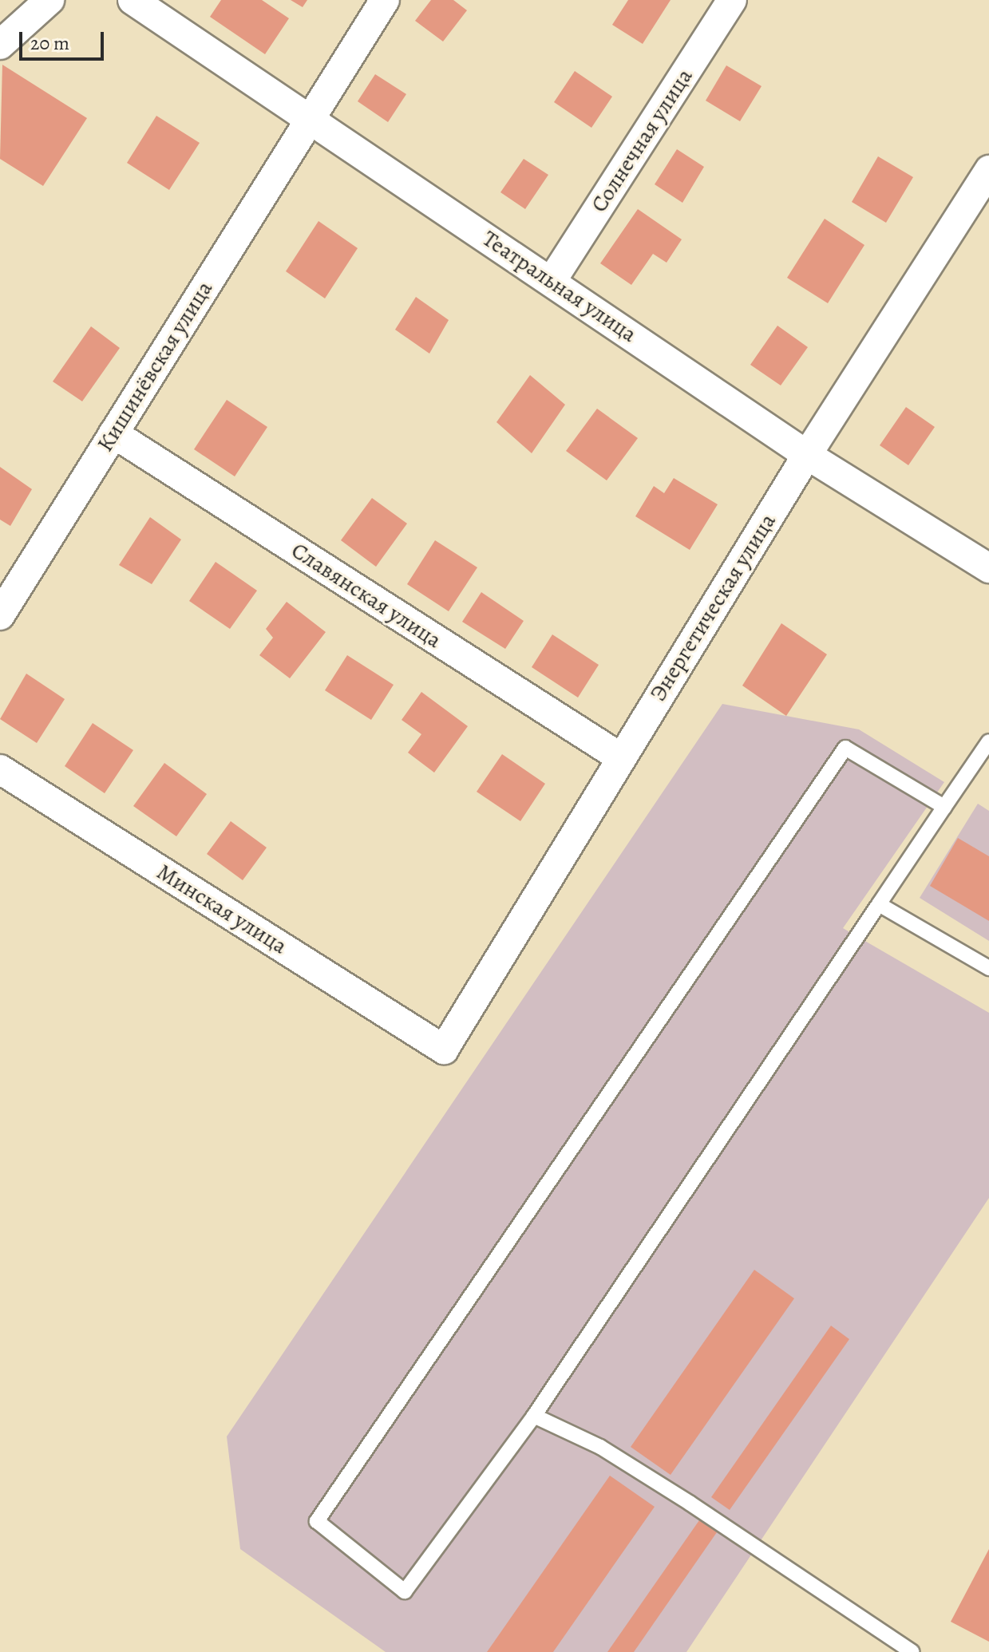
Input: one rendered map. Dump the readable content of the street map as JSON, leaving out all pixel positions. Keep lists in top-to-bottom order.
{
  "streets": {
    "street": [
      "Солнечная улица",
      "Театральная улица",
      "Кишинёвская улица",
      "Славянская улица",
      "Энергетическая улица",
      "Минская улица"
    ]
  },
  "crossings": [
    ["Солнечная улица", "Театральная улица"],
    ["Театральная улица", "Кишинёвская улица"],
    ["Театральная улица", "Энергетическая улица"],
    ["Кишинёвская улица", "Славянская улица"],
    ["Славянская улица", "Энергетическая улица"],
    ["Энергетическая улица", "Минская улица"]
  ],
  "scale_bar": "20 m"
}
